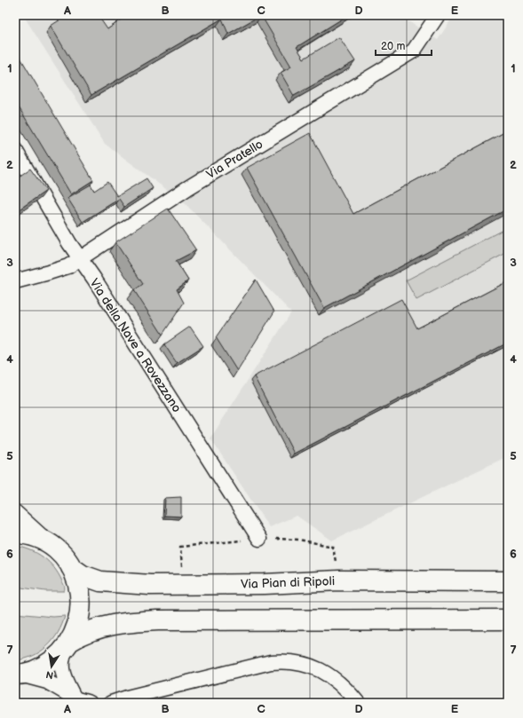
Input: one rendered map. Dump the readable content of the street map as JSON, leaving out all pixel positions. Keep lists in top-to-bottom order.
{
  "streets": {
    "main road": ["Via Pian di Ripoli"],
    "street": ["Via Pratello", "Via della Nave a Rovezzano"]
  },
  "crossings": [
    ["Via Pratello", "Via della Nave a Rovezzano"]
  ],
  "scale_bar": "20 m",
  "north": "bottom",
  "grid": {
    "columns": [
      "A",
      "B",
      "C",
      "D",
      "E"
    ],
    "rows": [
      "1",
      "2",
      "3",
      "4",
      "5",
      "6",
      "7"
    ]
  }
}
